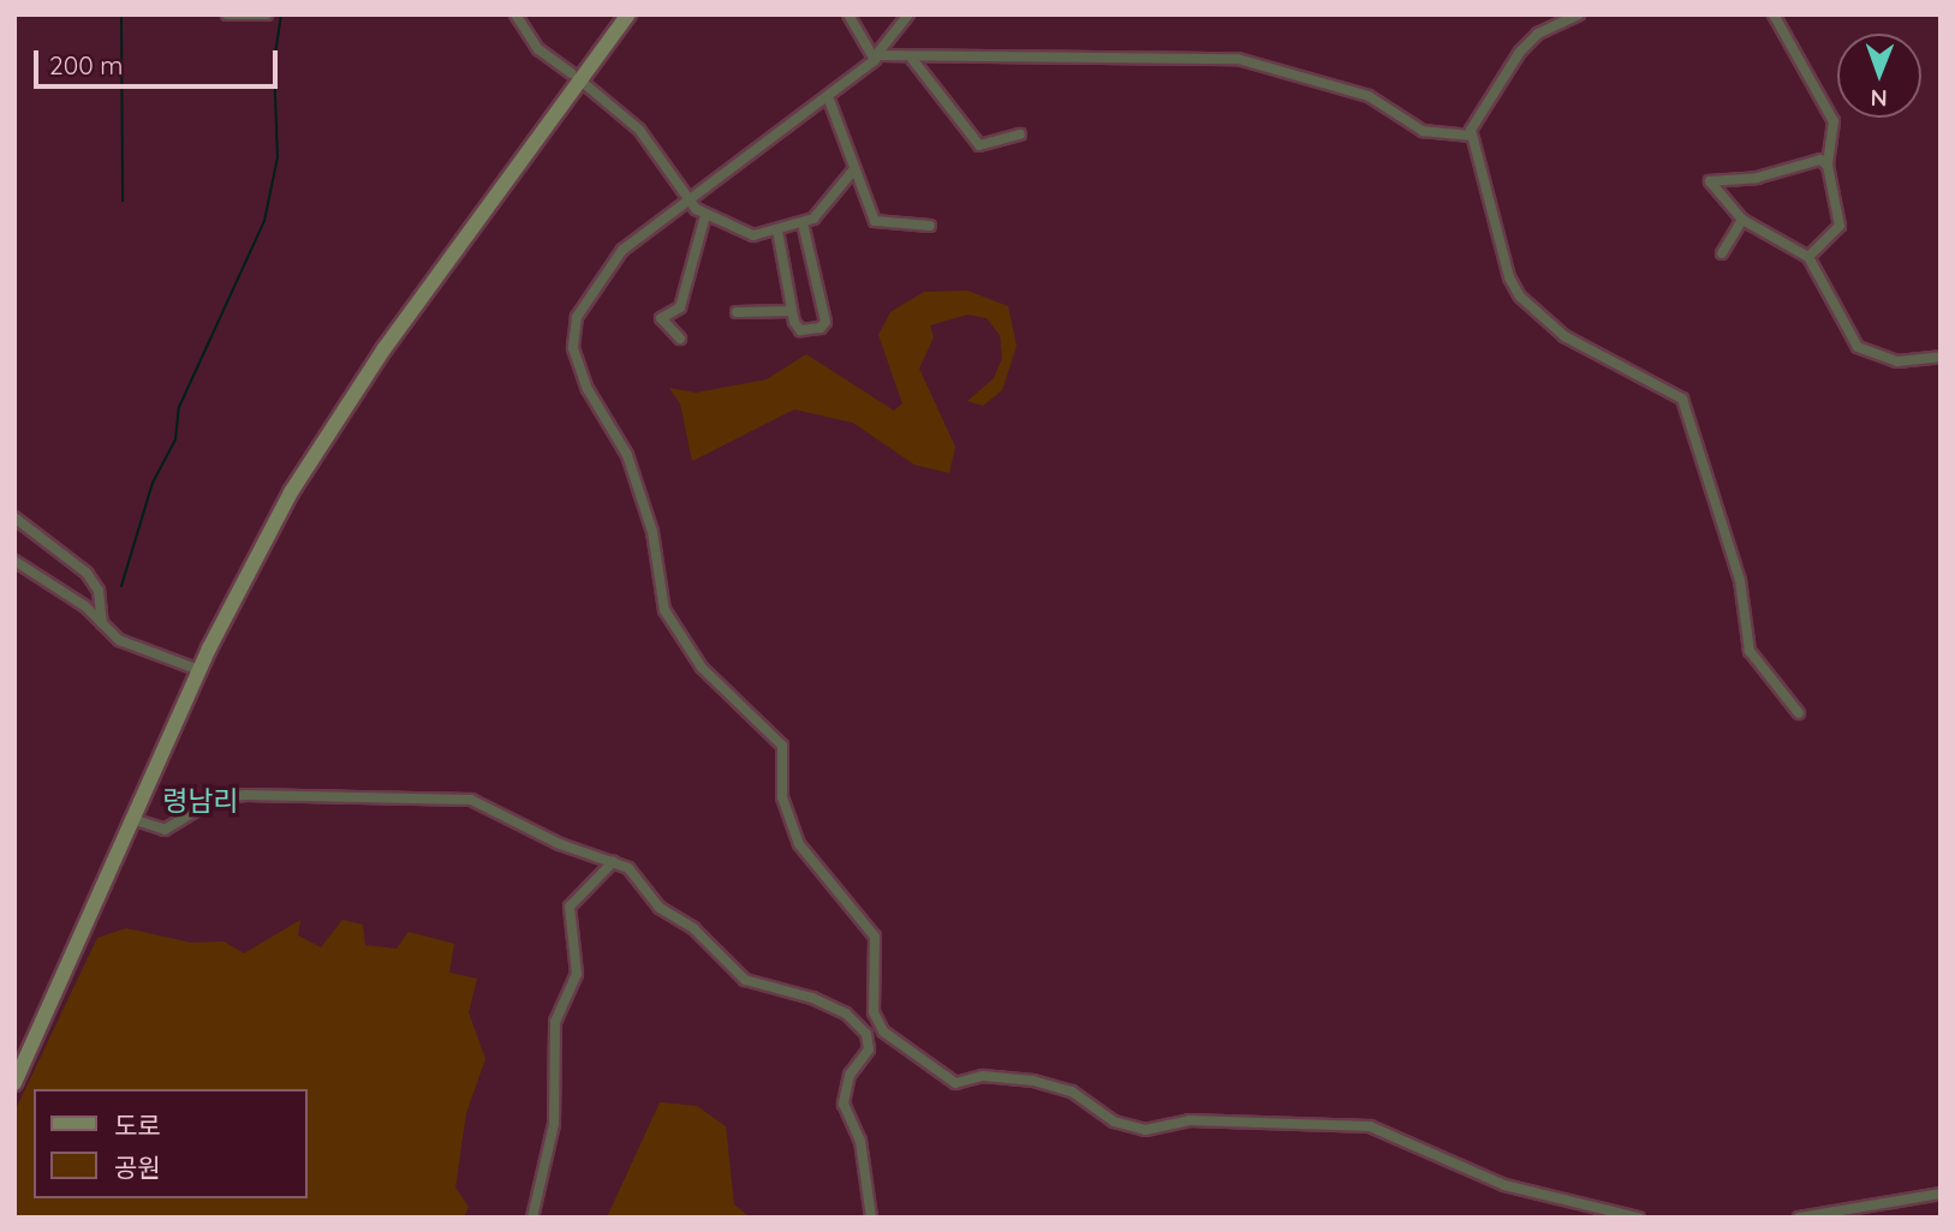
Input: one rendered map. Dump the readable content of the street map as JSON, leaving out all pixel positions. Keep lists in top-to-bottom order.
{
  "districts": ["령남리"],
  "legend": ["도로", "공원"],
  "scale_bar": "200 m",
  "north": "bottom"
}
